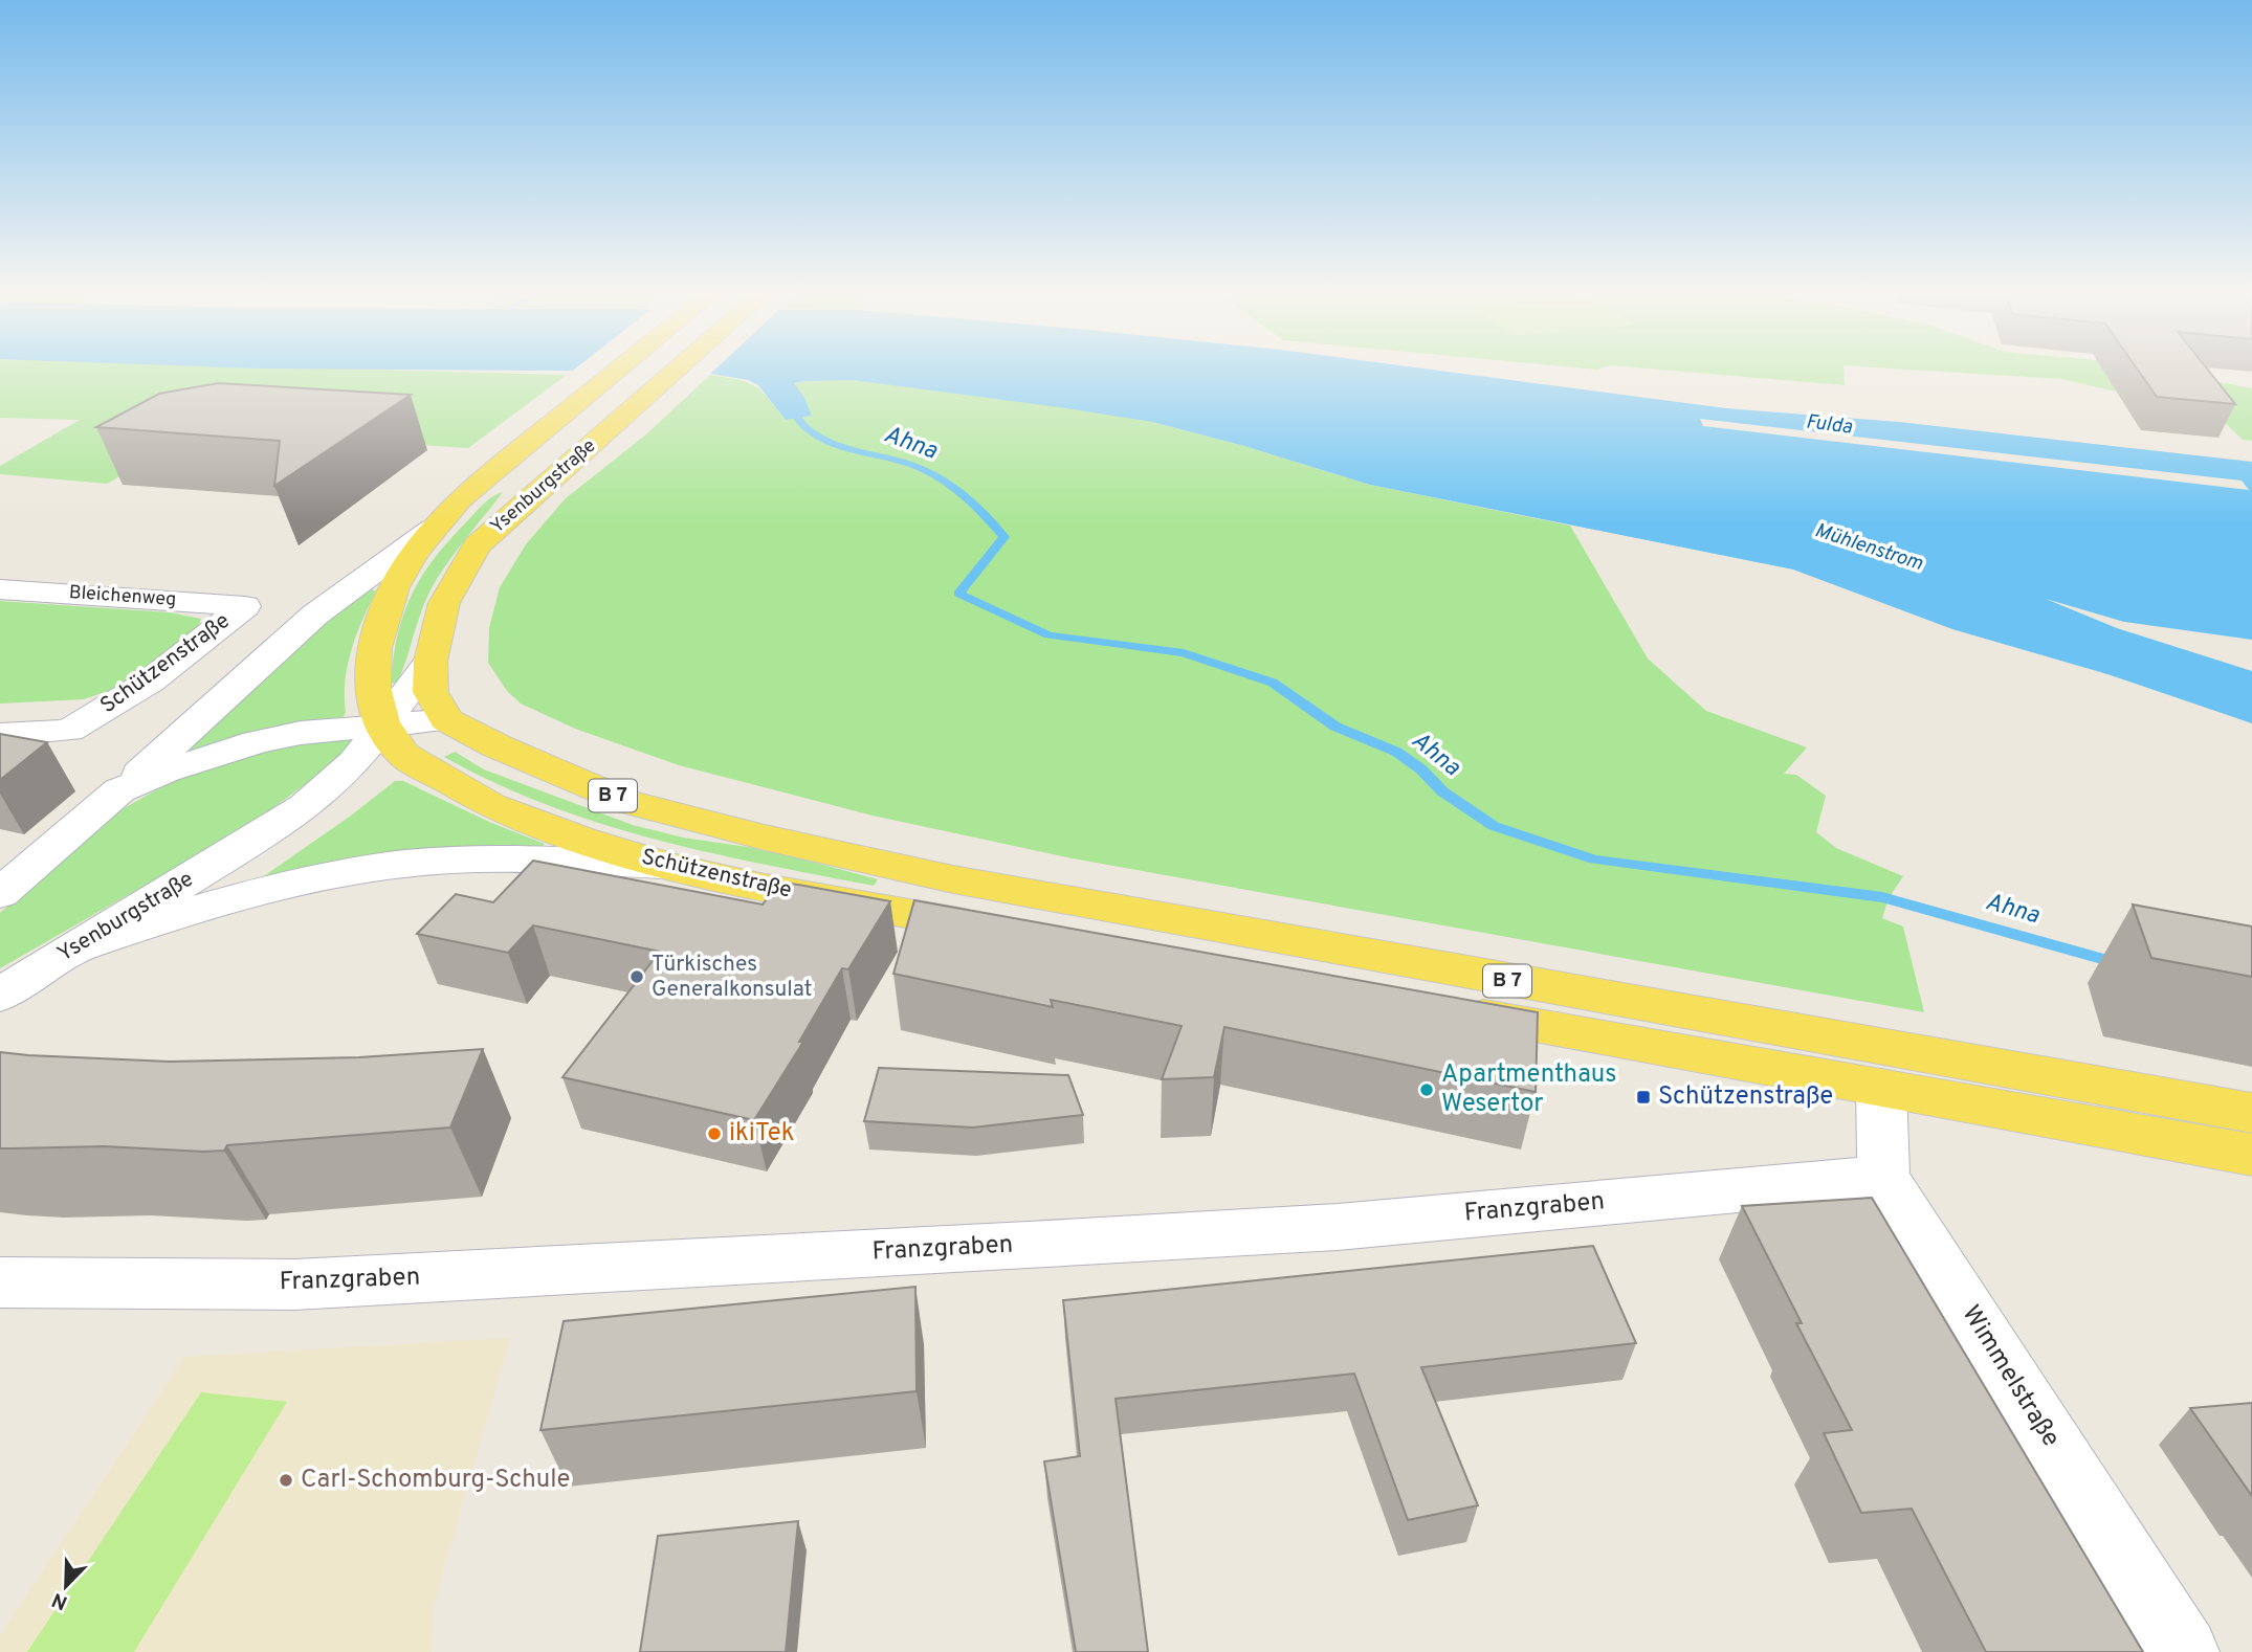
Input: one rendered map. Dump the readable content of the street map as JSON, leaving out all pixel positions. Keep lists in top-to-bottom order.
{
  "streets": {
    "main road": ["Ysenburgstraße", "Schützenstraße", "B 7"],
    "street": ["Bleichenweg", "Franzgraben", "Wimmelstraße"]
  },
  "crossings": [
    ["Ysenburgstraße", "Schützenstraße"],
    ["Bleichenweg", "Schützenstraße"],
    ["Franzgraben", "Wimmelstraße"]
  ],
  "water": ["Fulda", "Ahna", "Mühlenstrom"],
  "places": {
    "other": [
      "Türkisches Generalkonsulat",
      "Apartmenthaus Wesertor",
      "ikiTek",
      "Carl-Schomburg-Schule"
    ],
    "transit": ["Schützenstraße"]
  },
  "north": "bottom left"
}
